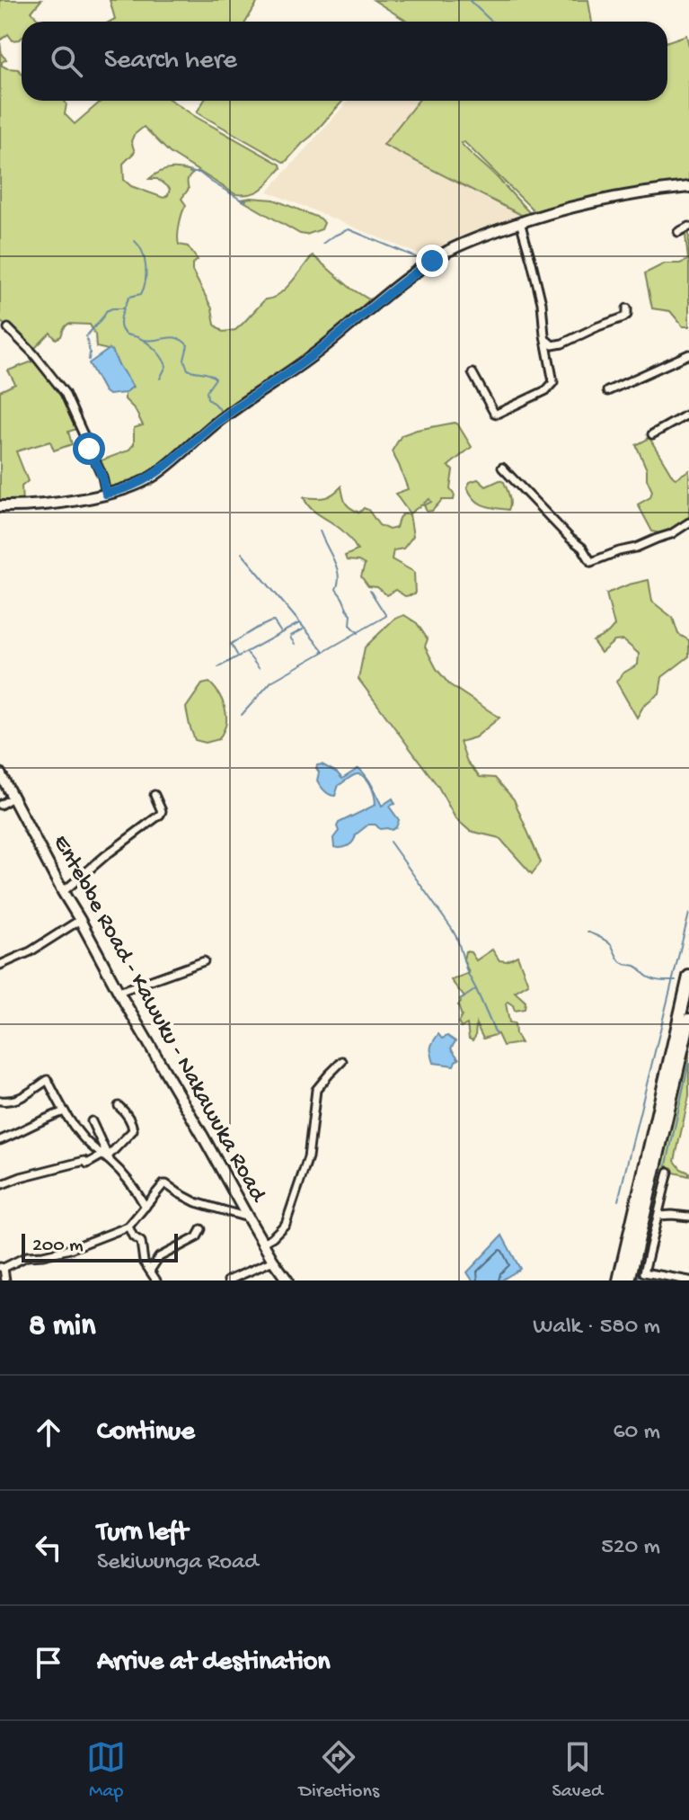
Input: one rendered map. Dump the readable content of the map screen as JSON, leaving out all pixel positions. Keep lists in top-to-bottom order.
{
  "streets": {
    "main road": ["Entebbe Road - Kawuku - Nakawuka Road"]
  },
  "scale_bar": "200 m",
  "page": {
    "search": "Search here",
    "scale": "200 m",
    "heading": ["8 min", "Walk · 580 m"],
    "list": [
      ["Continue", "60 m"],
      ["Turn left", "Sekiwunga Road", "520 m"],
      "Arrive at destination"
    ],
    "nav": ["Map", "Directions", "Saved"]
  }
}
